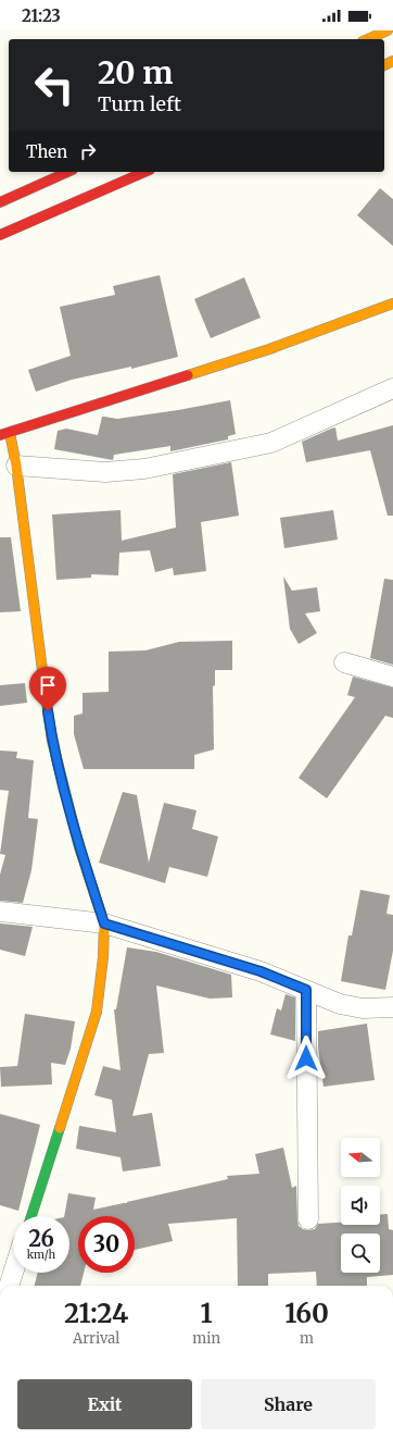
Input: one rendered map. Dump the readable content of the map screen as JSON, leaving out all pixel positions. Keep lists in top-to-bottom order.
{
  "north": "left",
  "page": {
    "status": "21:23",
    "turn": ["20 m", "Turn left"],
    "then": "Then",
    "speed": "26 km/h",
    "limit": "30",
    "eta": [
      "21:24",
      "Arrival",
      "1",
      "min",
      "160",
      "m"
    ],
    "buttons": ["Exit", "Share"]
  }
}
